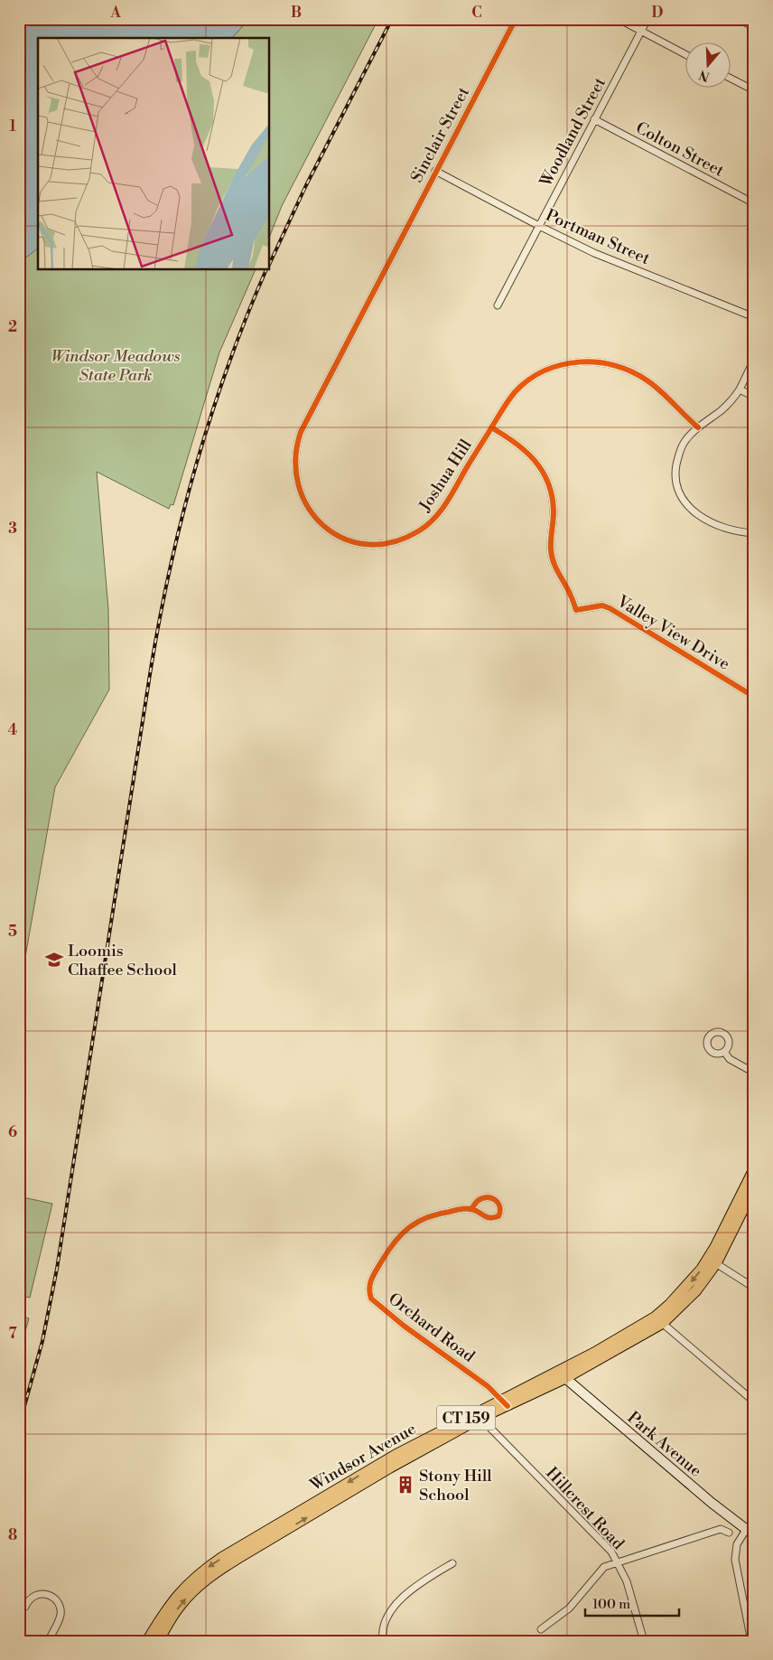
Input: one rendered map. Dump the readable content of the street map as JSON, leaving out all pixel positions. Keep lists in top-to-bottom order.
{
  "streets": {
    "main road": ["CT 159", "Park Avenue", "Windsor Avenue"],
    "street": [
      "Woodland Street",
      "Sinclair Street",
      "Colton Street",
      "Portman Street",
      "Joshua Hill",
      "Valley View Drive",
      "Orchard Road",
      "Hillcrest Road"
    ]
  },
  "crossings": [
    ["Woodland Street", "Colton Street"],
    ["Woodland Street", "Portman Street"],
    ["Sinclair Street", "Portman Street"],
    ["Sinclair Street", "Joshua Hill"],
    ["Joshua Hill", "Valley View Drive"],
    ["Orchard Road", "Windsor Avenue"],
    ["Park Avenue", "Windsor Avenue"],
    ["Windsor Avenue", "Hillcrest Road"]
  ],
  "parks": ["Windsor Meadows State Park"],
  "places": {
    "school or university": ["Loomis Chaffee School"],
    "building": ["Stony Hill School"]
  },
  "scale_bar": "100 m",
  "north": "bottom",
  "grid": {
    "columns": [
      "A",
      "B",
      "C",
      "D"
    ],
    "rows": [
      "1",
      "2",
      "3",
      "4",
      "5",
      "6",
      "7",
      "8"
    ]
  }
}
